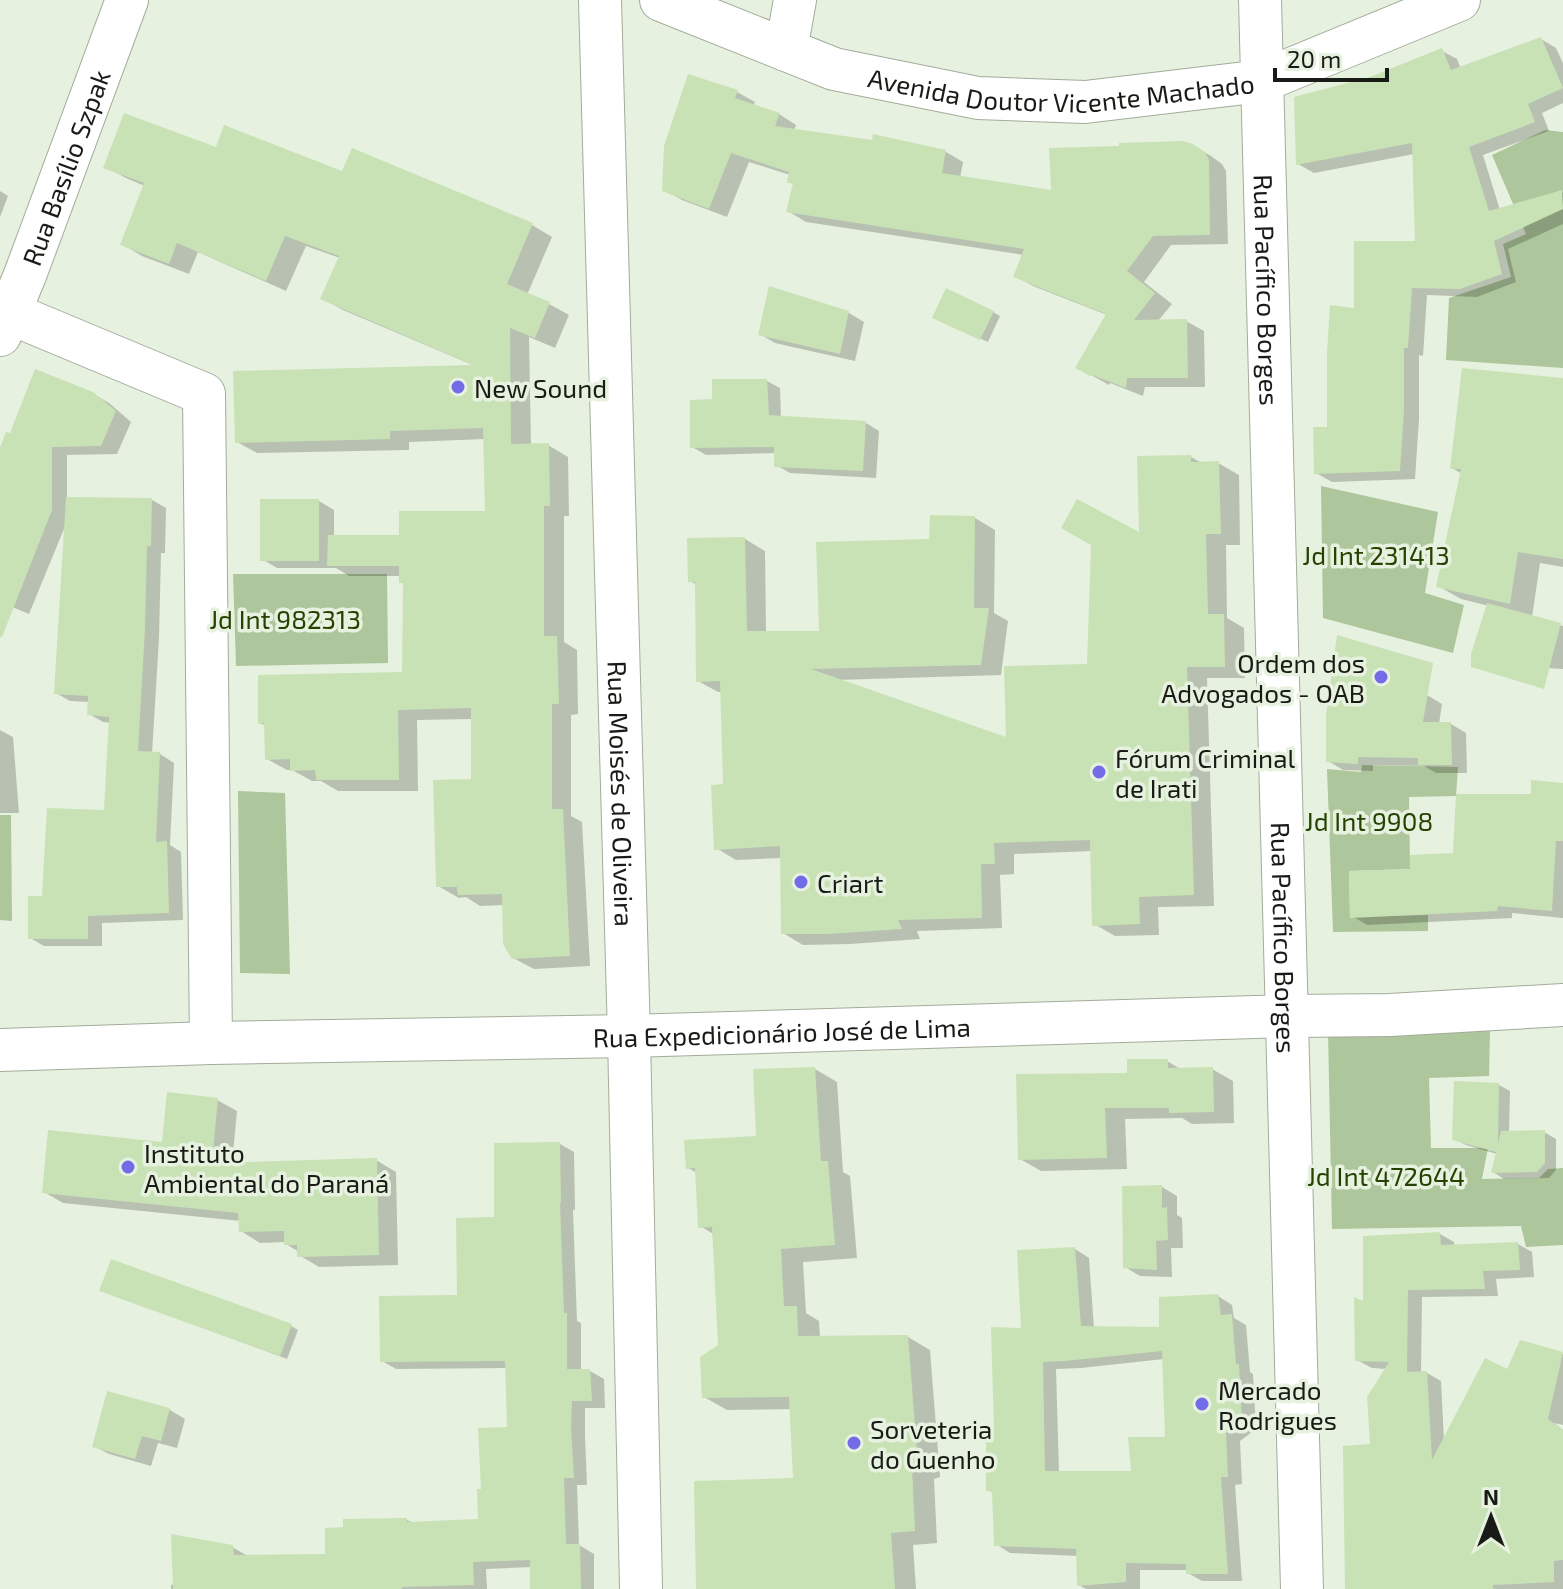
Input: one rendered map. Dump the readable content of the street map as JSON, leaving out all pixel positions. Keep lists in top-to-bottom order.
{
  "streets": {
    "street": [
      "Avenida Doutor Vicente Machado",
      "Rua Basílio Szpak",
      "Rua Pacífico Borges",
      "Rua Moisés de Oliveira",
      "Rua Expedicionário José de Lima"
    ]
  },
  "crossings": [
    ["Avenida Doutor Vicente Machado", "Rua Pacífico Borges"],
    ["Rua Pacífico Borges", "Rua Expedicionário José de Lima"],
    ["Rua Moisés de Oliveira", "Rua Expedicionário José de Lima"]
  ],
  "parks": [
    "Jd Int 231413",
    "Jd Int 982313",
    "Jd Int 9908",
    "Jd Int 472644"
  ],
  "places": [
    "New Sound",
    "Ordem dos Advogados - OAB",
    "Fórum Criminal de Irati",
    "Criart",
    "Instituto Ambiental do Paraná",
    "Mercado Rodrigues",
    "Sorveteria do Guenho"
  ],
  "scale_bar": "20 m",
  "north": "top"
}
